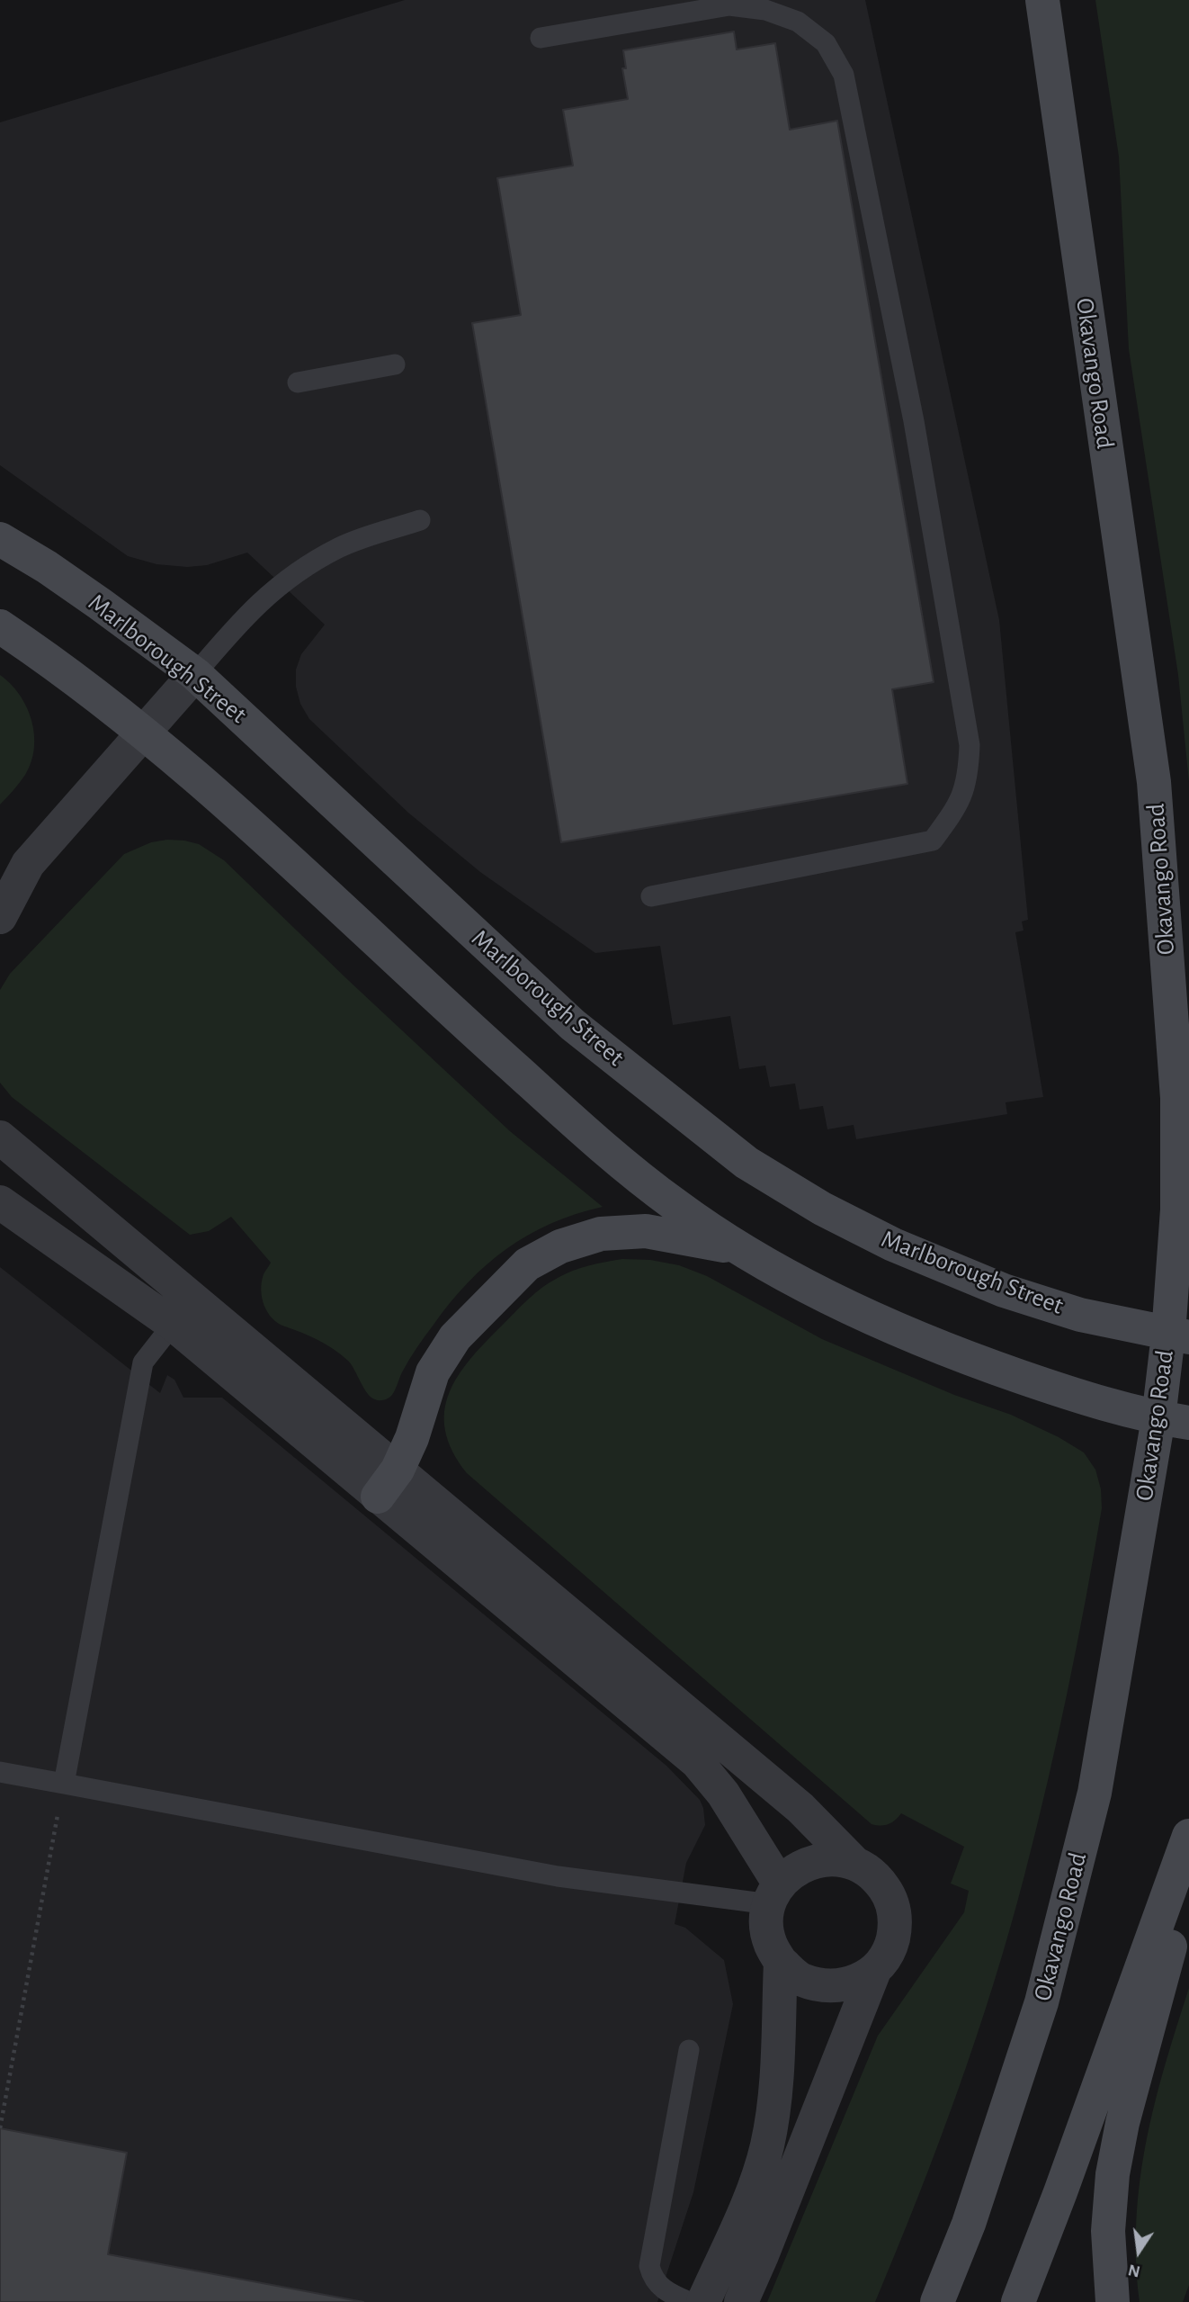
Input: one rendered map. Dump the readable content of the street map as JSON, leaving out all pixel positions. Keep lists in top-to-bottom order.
{
  "streets": {
    "street": ["Okavango Road", "Marlborough Street"]
  },
  "crossings": [
    ["Okavango Road", "Marlborough Street"]
  ],
  "north": "bottom"
}
